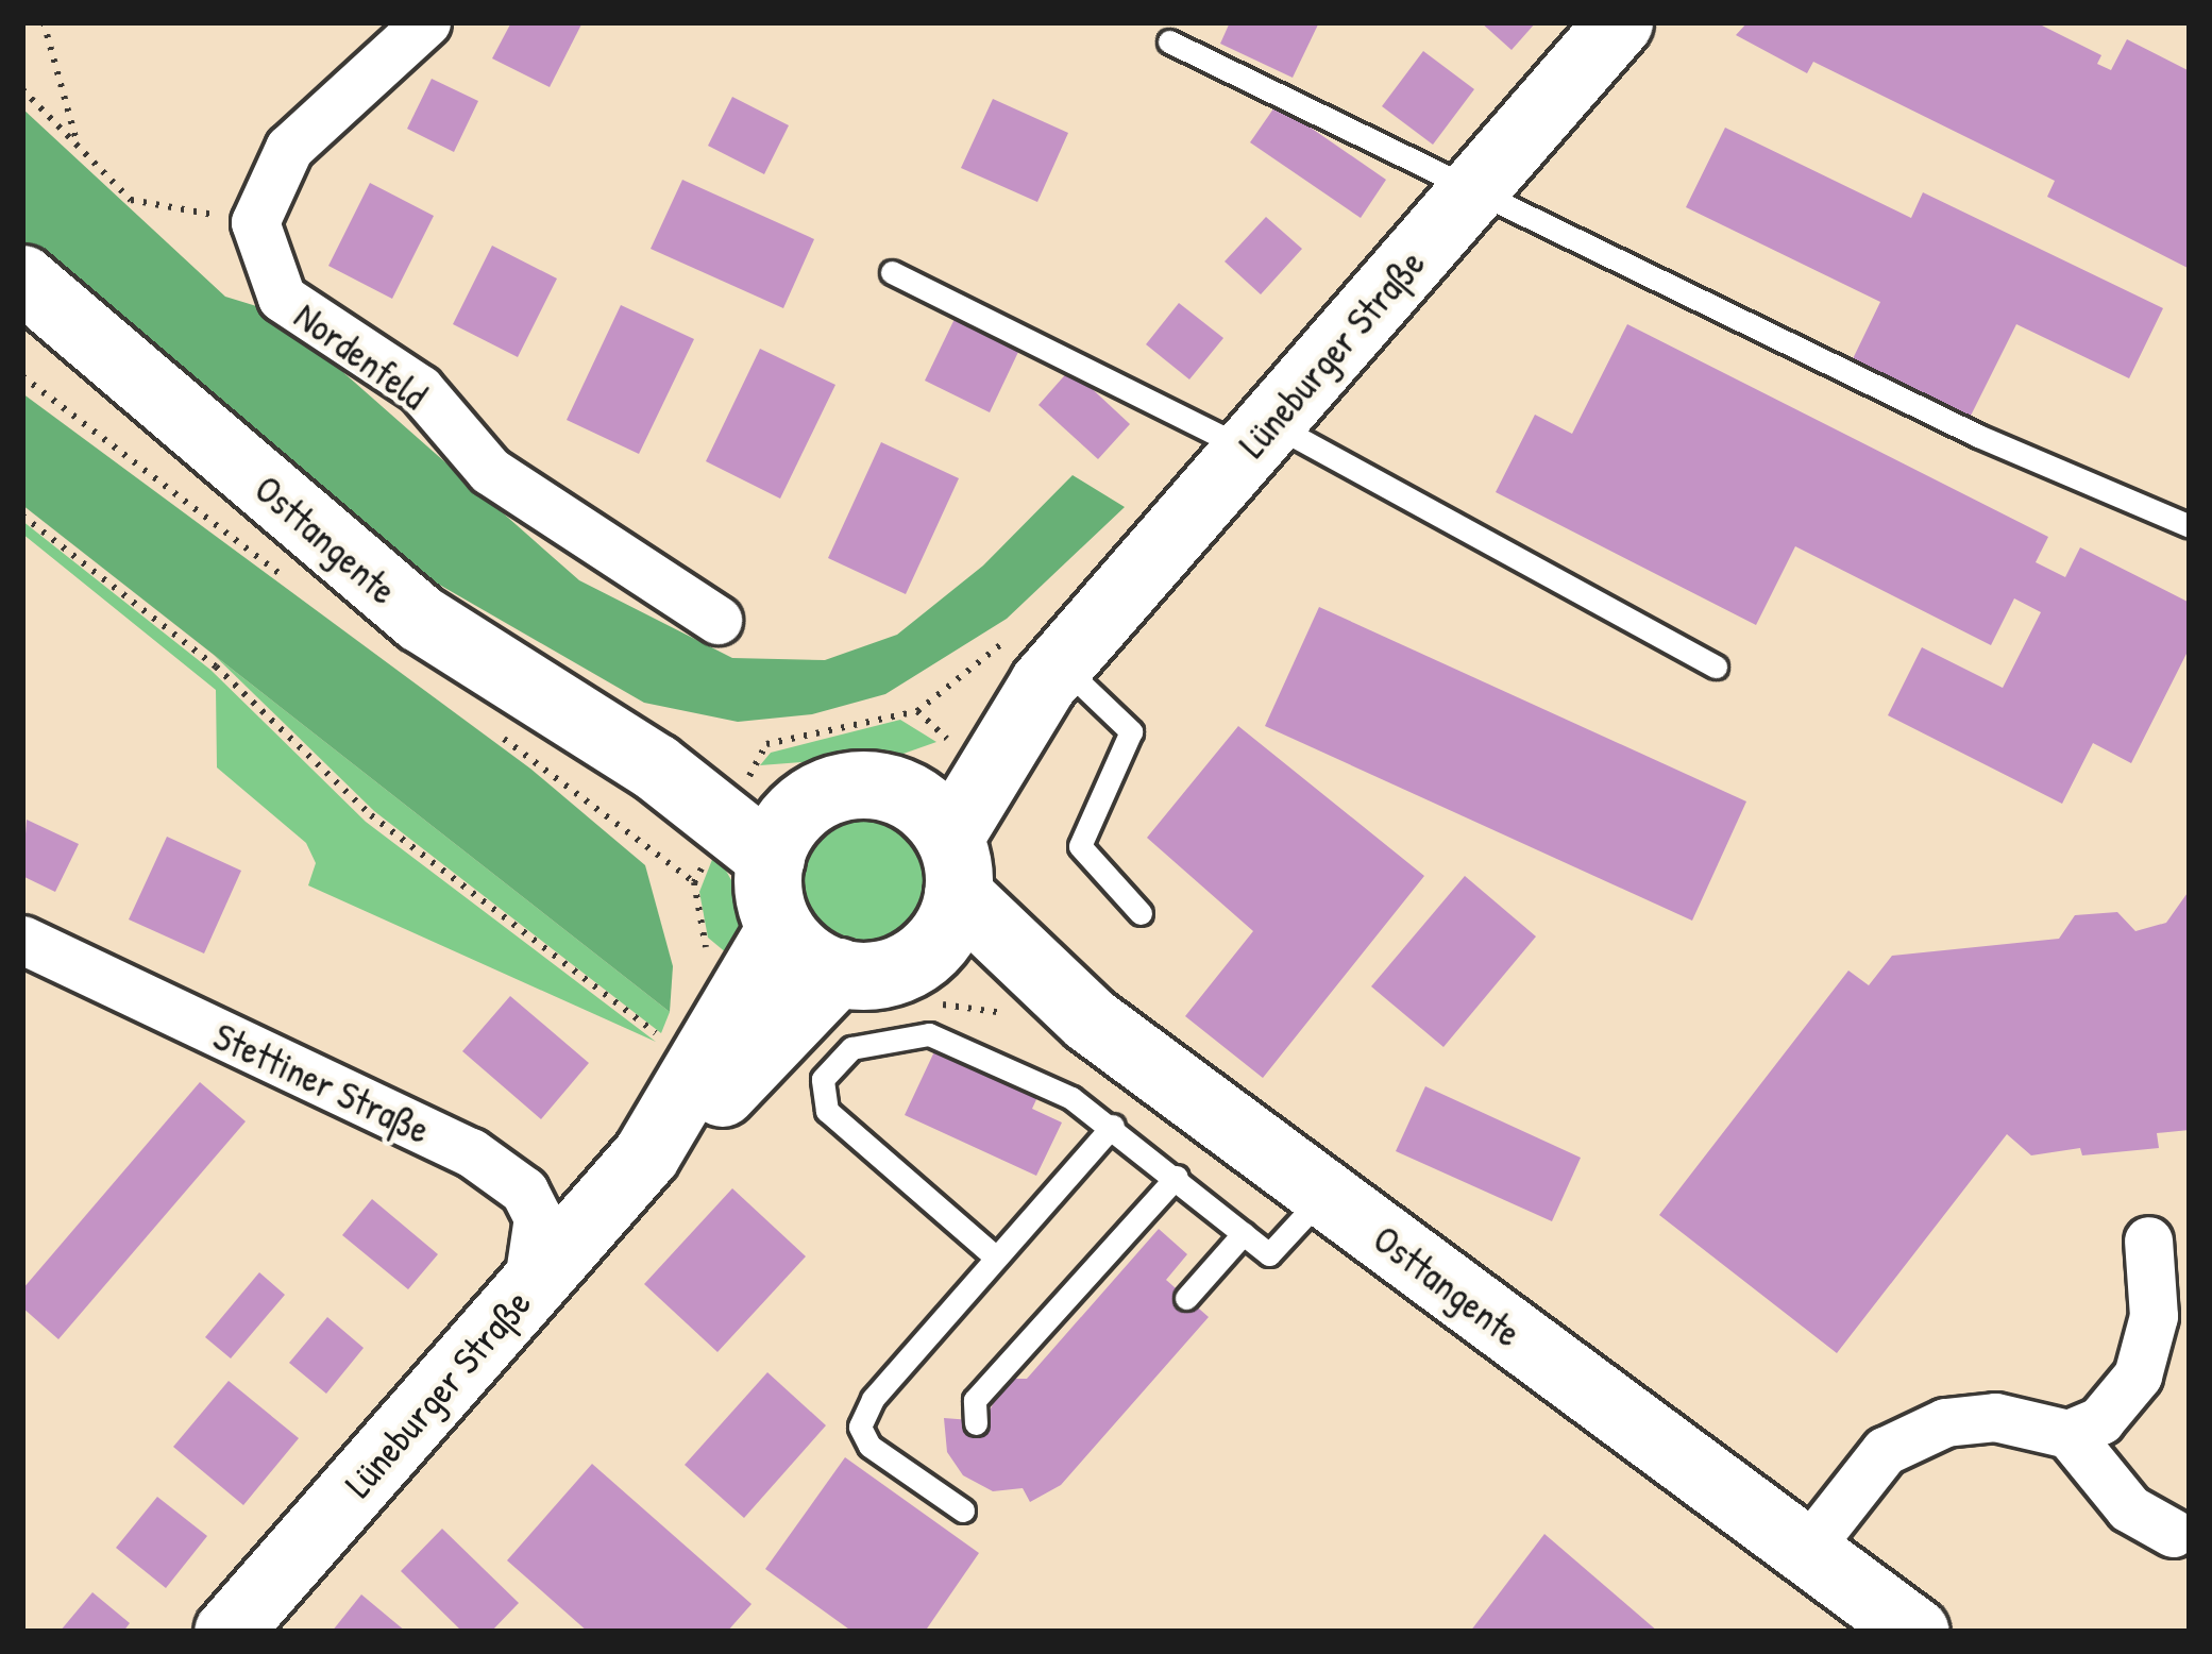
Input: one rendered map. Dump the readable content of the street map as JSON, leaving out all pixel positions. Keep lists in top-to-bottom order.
{
  "streets": {
    "main road": ["Lüneburger Straße", "Osttangente"],
    "street": ["Nordenfeld", "Stettiner Straße"]
  },
  "crossings": [
    ["Lüneburger Straße", "Osttangente"],
    ["Lüneburger Straße", "Stettiner Straße"]
  ]
}
